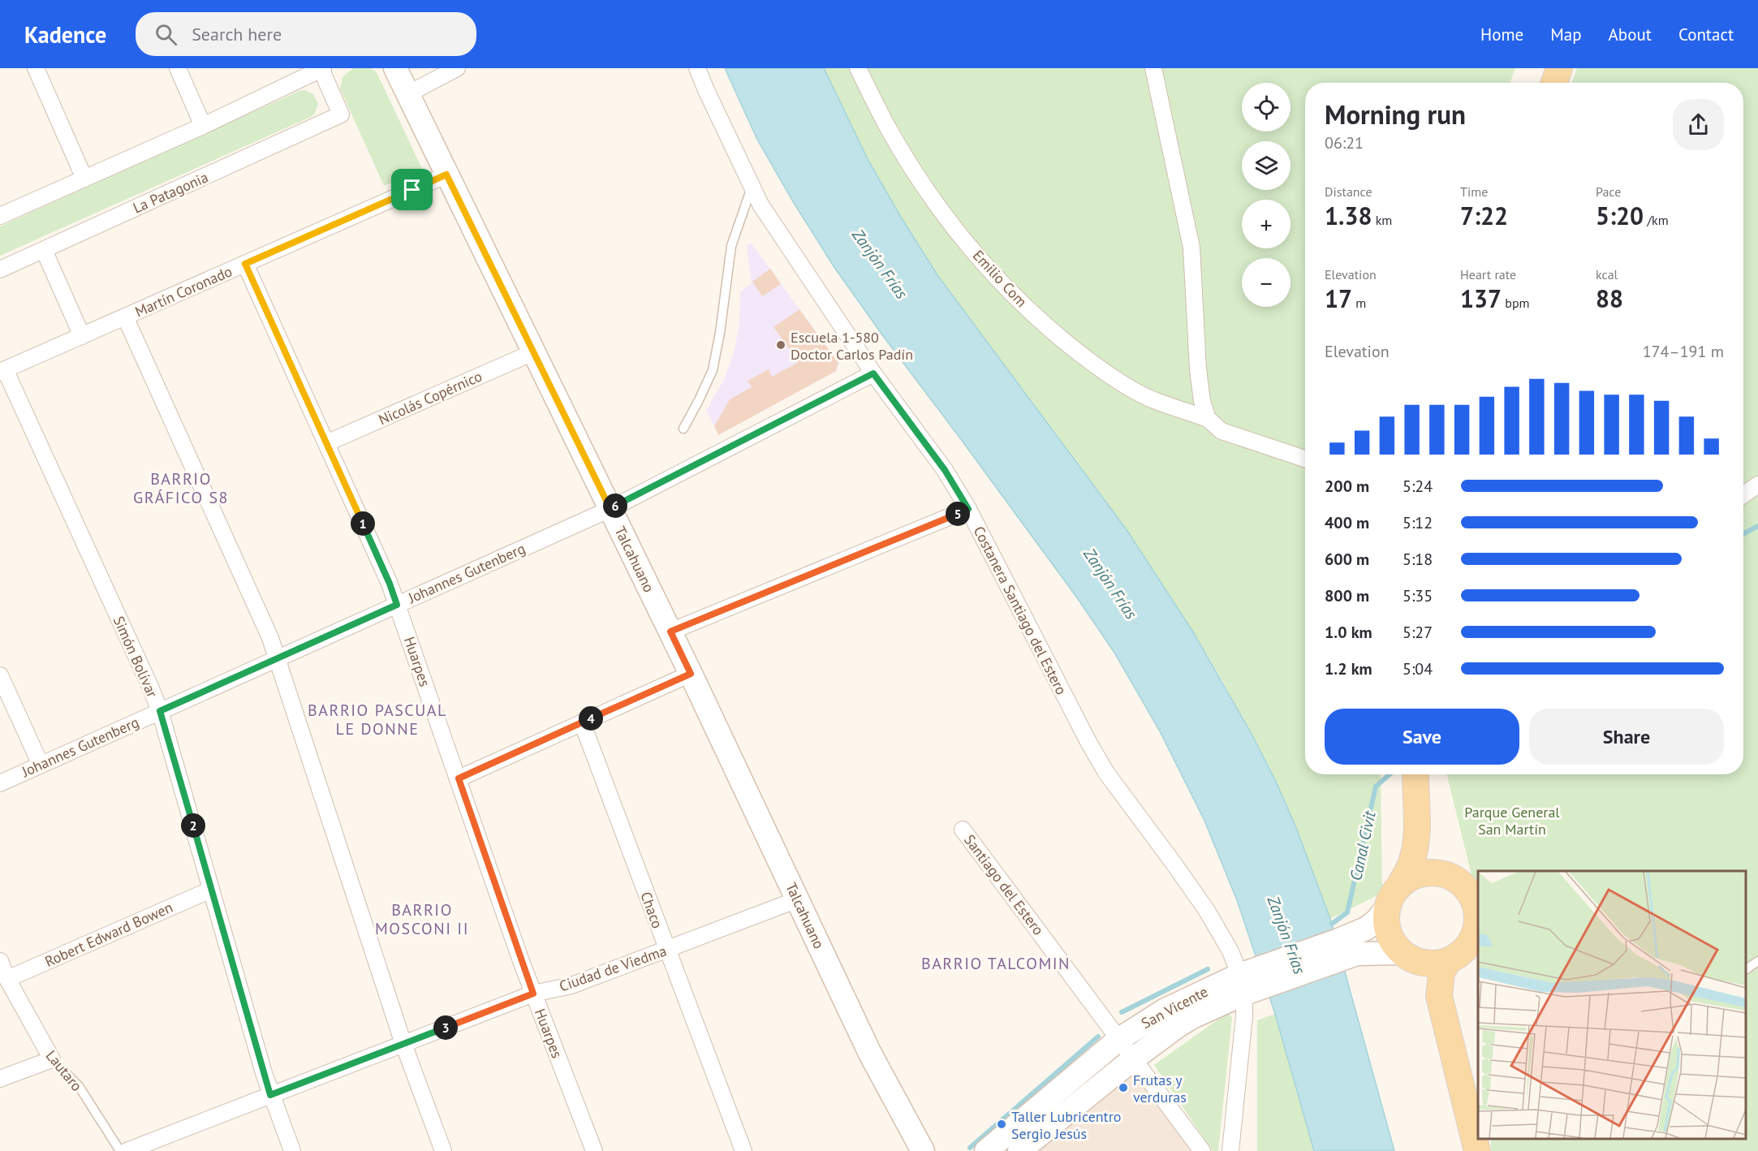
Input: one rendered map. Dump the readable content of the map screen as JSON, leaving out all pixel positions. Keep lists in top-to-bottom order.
{
  "streets": {
    "street": [
      "La Patagonia",
      "Emilio Com",
      "Martín Coronado",
      "Nicolás Copérnico",
      "Talcahuano",
      "Johannes Gutenberg",
      "Costanera Santiago del Estero",
      "Simón Bolívar",
      "Huarpes",
      "Santiago del Estero",
      "Chaco",
      "Robert Edward Bowen",
      "Ciudad de Viedma",
      "San Vicente",
      "Lautaro"
    ]
  },
  "crossings": [
    ["Martín Coronado", "Talcahuano"],
    ["Martín Coronado", "Simón Bolívar"],
    ["Martín Coronado", "Huarpes"],
    ["Nicolás Copérnico", "Talcahuano"],
    ["Nicolás Copérnico", "Huarpes"],
    ["Talcahuano", "Johannes Gutenberg"],
    ["Talcahuano", "Ciudad de Viedma"],
    ["Johannes Gutenberg", "Costanera Santiago del Estero"],
    ["Johannes Gutenberg", "Simón Bolívar"],
    ["Johannes Gutenberg", "Huarpes"],
    ["Costanera Santiago del Estero", "San Vicente"],
    ["Simón Bolívar", "Robert Edward Bowen"],
    ["Simón Bolívar", "Ciudad de Viedma"],
    ["Huarpes", "Ciudad de Viedma"],
    ["Santiago del Estero", "San Vicente"],
    ["Chaco", "Ciudad de Viedma"],
    ["Robert Edward Bowen", "Lautaro"]
  ],
  "districts": [
    "BARRIO GRÁFICO S8",
    "BARRIO PASCUAL LE DONNE",
    "BARRIO MOSCONI II",
    "BARRIO TALCOMIN"
  ],
  "water": ["Zanjón Frías", "Canal Civit"],
  "parks": ["Parque General San Martín"],
  "places": ["Escuela 1-580 Doctor Carlos Padín", "Frutas y verduras", "Taller Lubricentro Sergio Jesús"],
  "page": {
    "header": "Kadence",
    "search": "Search here",
    "nav": [
      "Home",
      "Map",
      "About",
      "Contact"
    ],
    "map_buttons": ["+", "−"],
    "heading": ["Morning run", "06:21"],
    "stats": [
      ["Distance", "1.38 km"],
      ["Time", "7:22"],
      ["Pace", "5:20 /km"],
      ["Elevation", "17 m"],
      ["Heart rate", "137 bpm"],
      ["kcal", "88"]
    ],
    "chart": ["Elevation", "174–191 m"],
    "list": [
      {
        "name": "200 m",
        "note": "5:24"
      },
      {
        "name": "400 m",
        "note": "5:12"
      },
      {
        "name": "600 m",
        "note": "5:18"
      },
      {
        "name": "800 m",
        "note": "5:35"
      },
      {
        "name": "1.0 km",
        "note": "5:27"
      },
      {
        "name": "1.2 km",
        "note": "5:04"
      }
    ],
    "pins": [
      "6",
      "5",
      "1",
      "4",
      "2",
      "3"
    ],
    "buttons": ["Save", "Share"]
  }
}
